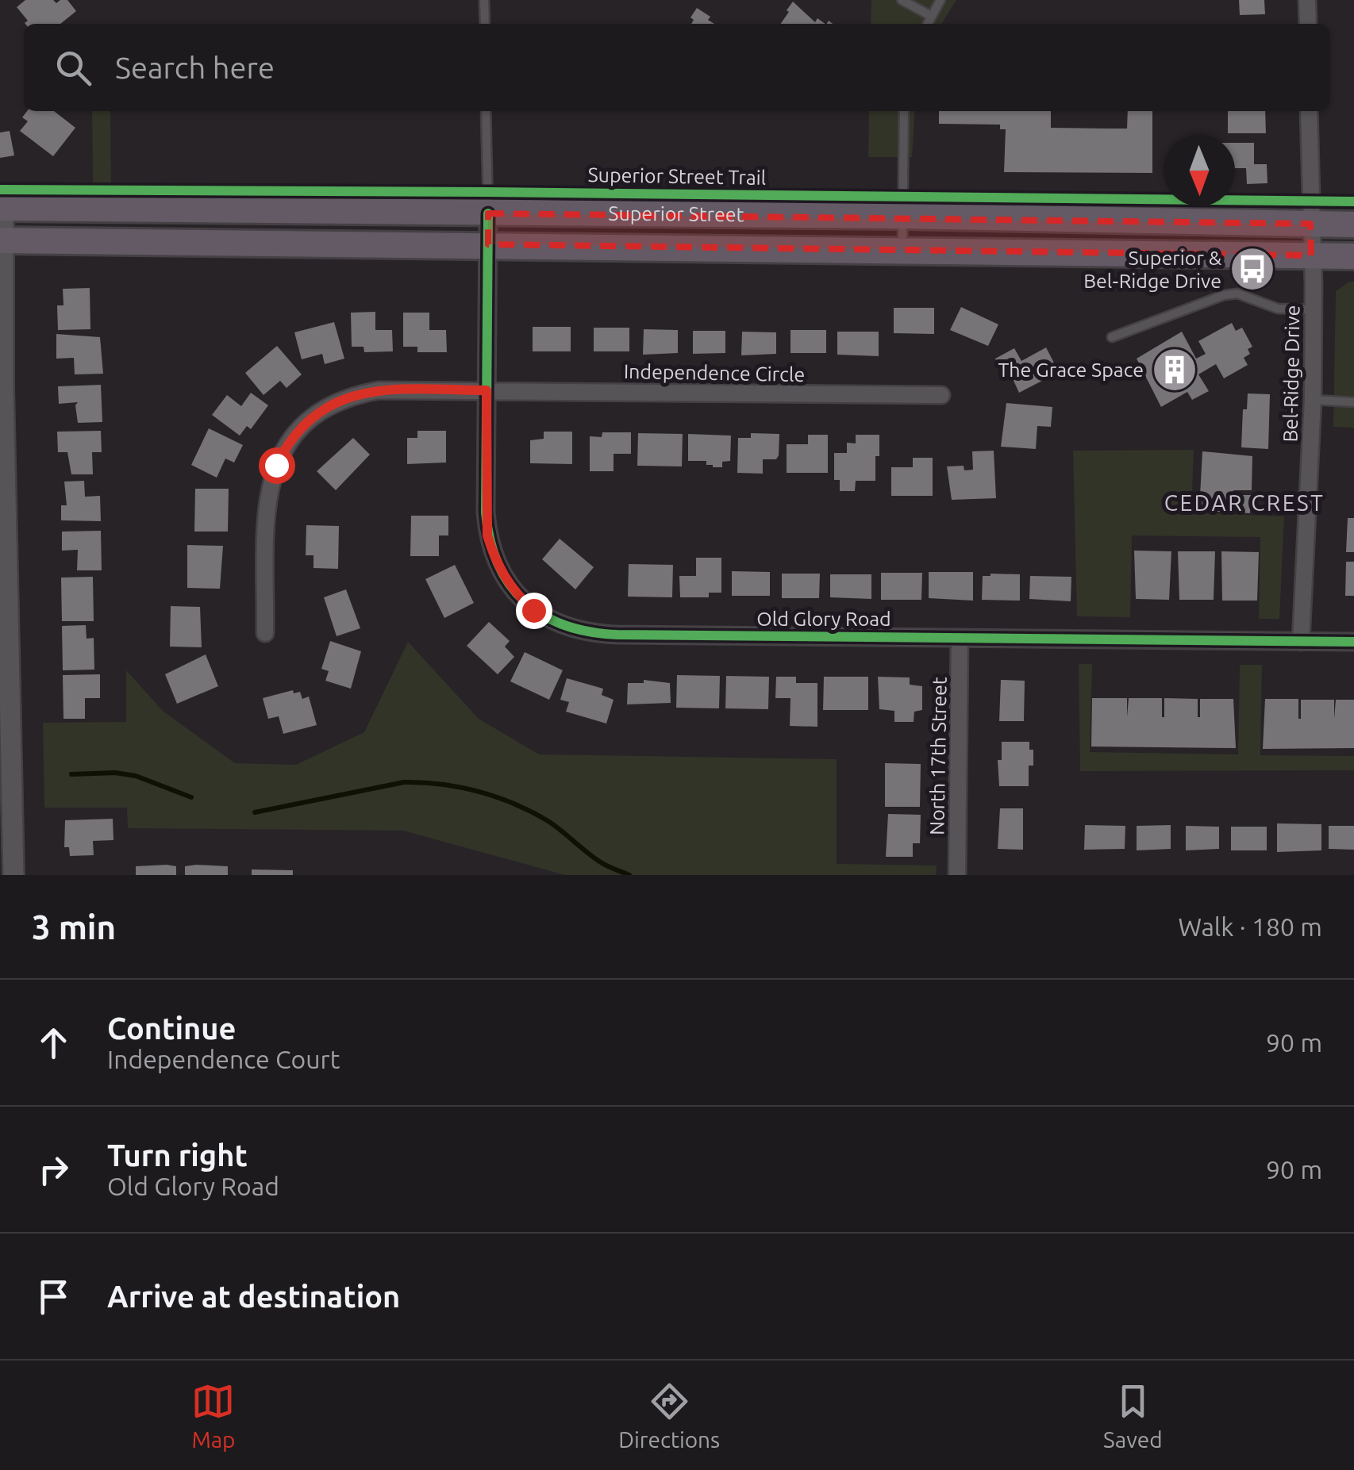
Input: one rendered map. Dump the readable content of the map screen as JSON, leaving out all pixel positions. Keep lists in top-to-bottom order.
{
  "streets": {
    "main road": ["Superior Street"],
    "street": [
      "Independence Circle",
      "Bel-Ridge Drive",
      "Old Glory Road",
      "North 17th Street"
    ],
    "cycle path": ["Superior Street Trail"]
  },
  "crossings": [
    ["Superior Street", "Bel-Ridge Drive"],
    ["Superior Street", "Old Glory Road"],
    ["Independence Circle", "Old Glory Road"],
    ["Bel-Ridge Drive", "Old Glory Road"],
    ["Old Glory Road", "North 17th Street"]
  ],
  "districts": ["CEDAR CREST"],
  "places": {
    "bus stop": ["Superior & Bel‐Ridge Drive"],
    "building": ["The Grace Space"]
  },
  "north": "bottom",
  "page": {
    "search": "Search here",
    "heading": ["3 min", "Walk · 180 m"],
    "list": [
      ["Continue", "Independence Court", "90 m"],
      ["Turn right", "Old Glory Road", "90 m"],
      "Arrive at destination"
    ],
    "nav": ["Map", "Directions", "Saved"]
  }
}
